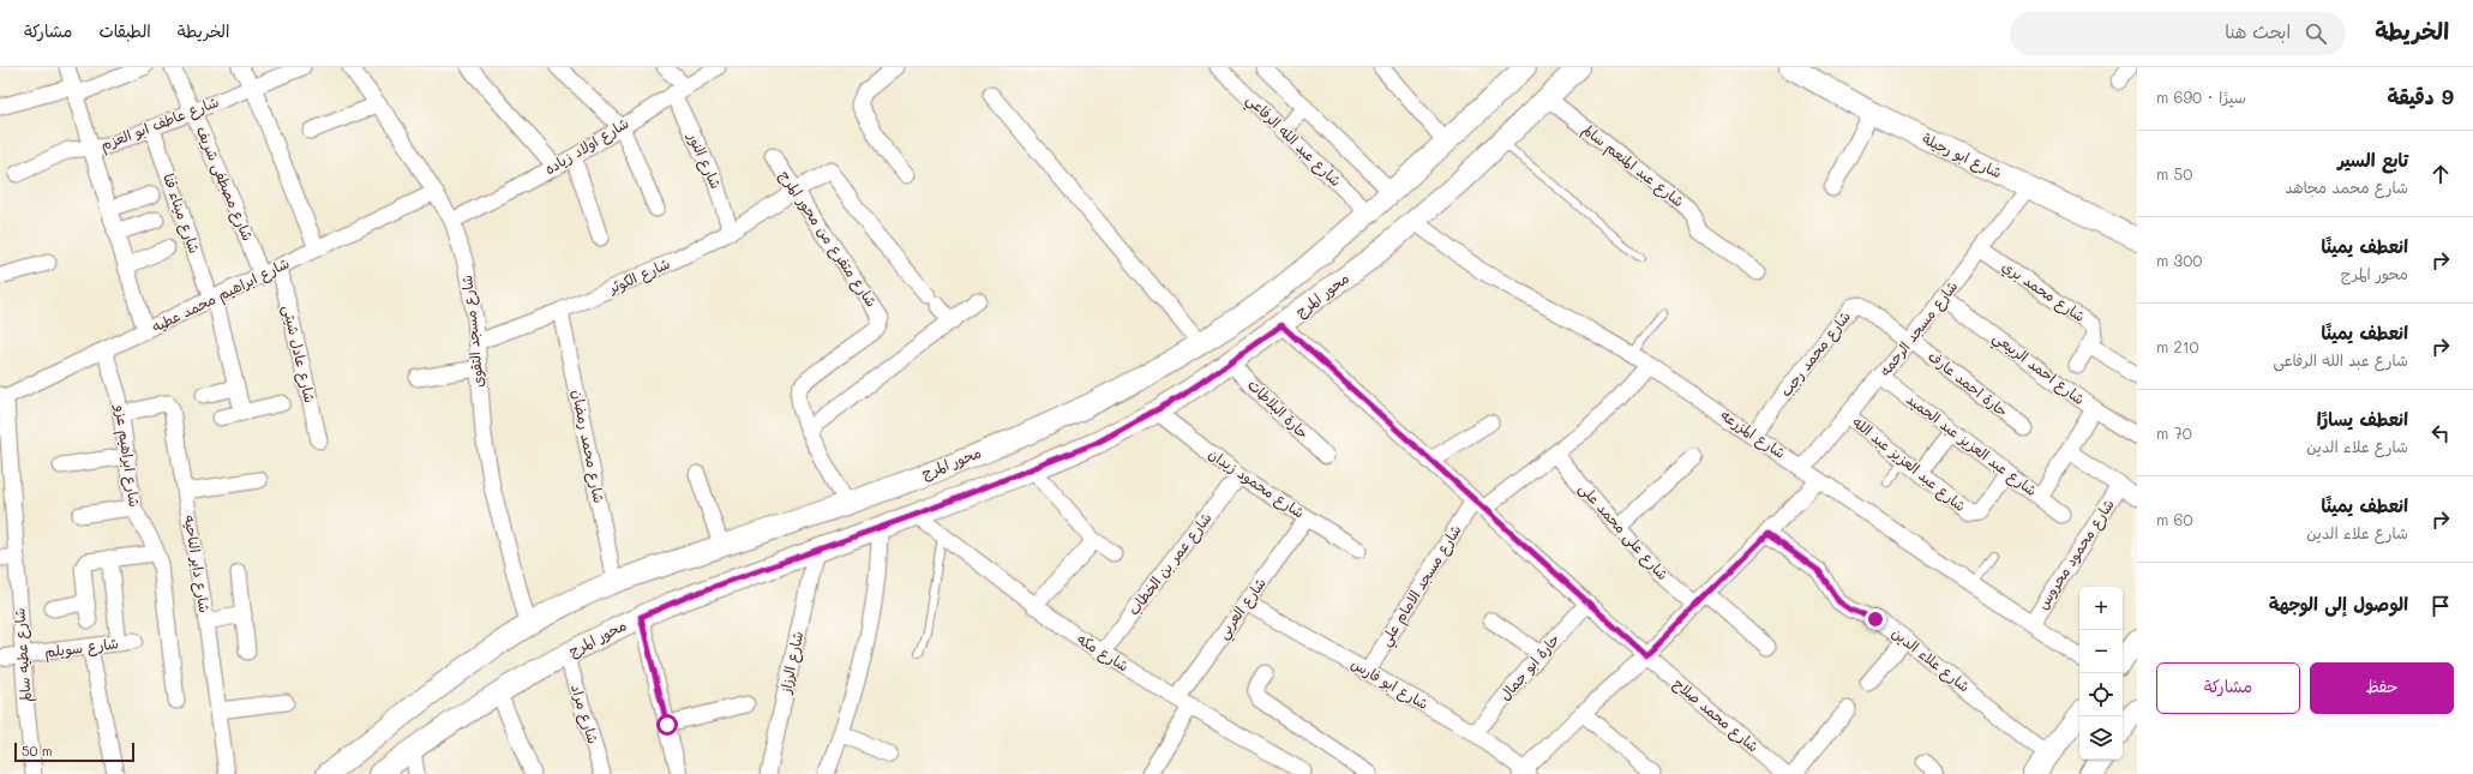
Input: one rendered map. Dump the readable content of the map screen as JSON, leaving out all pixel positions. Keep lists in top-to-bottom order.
{
  "streets": {
    "main road": ["شارع ابو رجيلة", "محور المرج"],
    "street": [
      "شارع عاطف ابو العزم",
      "شارع عبد الله الرفاعي",
      "شارع اولاد زياده",
      "شارع النور",
      "شارع عبد المنعم سالم",
      "شارع مصطفى شريف",
      "شارع ميناء قنا",
      "شارع متفرع من محور المرج",
      "شارع الكوثر",
      "شارع محمد بري",
      "شارع ابراهيم محمد عطيه",
      "شارع مسجد الرحمه",
      "شارع مسجد التقوى",
      "شارع عادل شيتى",
      "شارع محمد رجب",
      "شارع احمد الربيعي",
      "حارة احمد عارف",
      "حارة البلاطات",
      "شارع المزرعه",
      "شارع عبد العزيز عبد الحميد",
      "شارع محمد رمضان",
      "شارع ابراهيم عزو",
      "شارع عبد العزيز عبد الله",
      "شارع محمود زيدان",
      "شارع على محمد على",
      "شارع محمود محروس",
      "شارع داير الناحيه",
      "شارع عمر بن الخطاب",
      "شارع مسجد الامام علي",
      "شارع العربي",
      "شارع سويلم",
      "شارع مكه",
      "شارع عطيه سالم",
      "شارع علاء الدين",
      "شارع الرزاز",
      "حارة ابو جمال",
      "شارع ابو فارس",
      "شارع مراد",
      "شارع محمد صلاح"
    ]
  },
  "crossings": [
    ["شارع عاطف ابو العزم", "شارع مصطفى شريف"],
    ["شارع عاطف ابو العزم", "شارع ميناء قنا"],
    ["شارع عبد الله الرفاعي", "محور المرج"],
    ["شارع اولاد زياده", "شارع النور"],
    ["شارع اولاد زياده", "شارع مسجد التقوى"],
    ["شارع ابو رجيلة", "شارع مسجد الرحمه"],
    ["شارع النور", "شارع الكوثر"],
    ["شارع عبد المنعم سالم", "محور المرج"],
    ["شارع مصطفى شريف", "شارع ابراهيم محمد عطيه"],
    ["شارع ميناء قنا", "شارع ابراهيم محمد عطيه"],
    ["شارع متفرع من محور المرج", "شارع الكوثر"],
    ["شارع متفرع من محور المرج", "محور المرج"],
    ["شارع الكوثر", "شارع مسجد التقوى"],
    ["شارع الكوثر", "شارع محمد رمضان"],
    ["شارع محمد بري", "شارع مسجد الرحمه"],
    ["شارع ابراهيم محمد عطيه", "شارع مسجد التقوى"],
    ["شارع ابراهيم محمد عطيه", "شارع عادل شيتى"],
    ["شارع ابراهيم محمد عطيه", "شارع ابراهيم عزو"],
    ["شارع ابراهيم محمد عطيه", "شارع عطيه سالم"],
    ["محور المرج", "شارع مسجد التقوى"],
    ["محور المرج", "حارة البلاطات"],
    ["محور المرج", "شارع المزرعه"],
    ["محور المرج", "شارع محمد رمضان"],
    ["محور المرج", "شارع محمود زيدان"],
    ["محور المرج", "شارع مكه"],
    ["محور المرج", "شارع الرزاز"],
    ["محور المرج", "شارع مراد"],
    ["محور المرج", "شارع محمد صلاح"],
    ["شارع مسجد الرحمه", "شارع محمد رجب"],
    ["شارع مسجد الرحمه", "شارع احمد الربيعي"],
    ["شارع مسجد الرحمه", "حارة احمد عارف"],
    ["شارع مسجد الرحمه", "شارع المزرعه"],
    ["شارع مسجد الرحمه", "شارع عبد العزيز عبد الحميد"],
    ["شارع مسجد الرحمه", "شارع عبد العزيز عبد الله"],
    ["شارع محمد رجب", "حارة احمد عارف"],
    ["شارع محمد رجب", "شارع المزرعه"],
    ["شارع المزرعه", "شارع محمود محروس"],
    ["شارع عبد العزيز عبد الحميد", "شارع عبد العزيز عبد الله"],
    ["شارع ابراهيم عزو", "شارع داير الناحيه"],
    ["شارع محمود زيدان", "شارع عمر بن الخطاب"],
    ["شارع محمود زيدان", "شارع العربي"],
    ["شارع عمر بن الخطاب", "شارع مكه"],
    ["شارع مسجد الامام علي", "شارع ابو فارس"],
    ["شارع مسجد الامام علي", "شارع محمد صلاح"],
    ["شارع العربي", "شارع مكه"],
    ["شارع العربي", "شارع ابو فارس"],
    ["شارع سويلم", "شارع عطيه سالم"],
    ["حارة ابو جمال", "شارع ابو فارس"],
    ["حارة ابو جمال", "شارع محمد صلاح"]
  ],
  "scale_bar": "50 m",
  "page": {
    "header": "الخريطة",
    "search": "ابحث هنا",
    "nav": ["الخريطة", "الطبقات", "مشاركة"],
    "heading": ["9 دقيقة", "سيرًا · 690 m"],
    "list": [
      ["تابع السير", "شارع محمد مجاهد", "50 m"],
      ["انعطف يمينًا", "محور المرج", "300 m"],
      ["انعطف يمينًا", "شارع عبد الله الرفاعى", "210 m"],
      ["انعطف يسارًا", "شارع علاء الدين", "70 m"],
      ["انعطف يمينًا", "شارع علاء الدين", "60 m"],
      "الوصول إلى الوجهة"
    ],
    "map_buttons": ["+", "−"],
    "buttons": ["حفظ", "مشاركة"],
    "scale": "50 m"
  }
}
